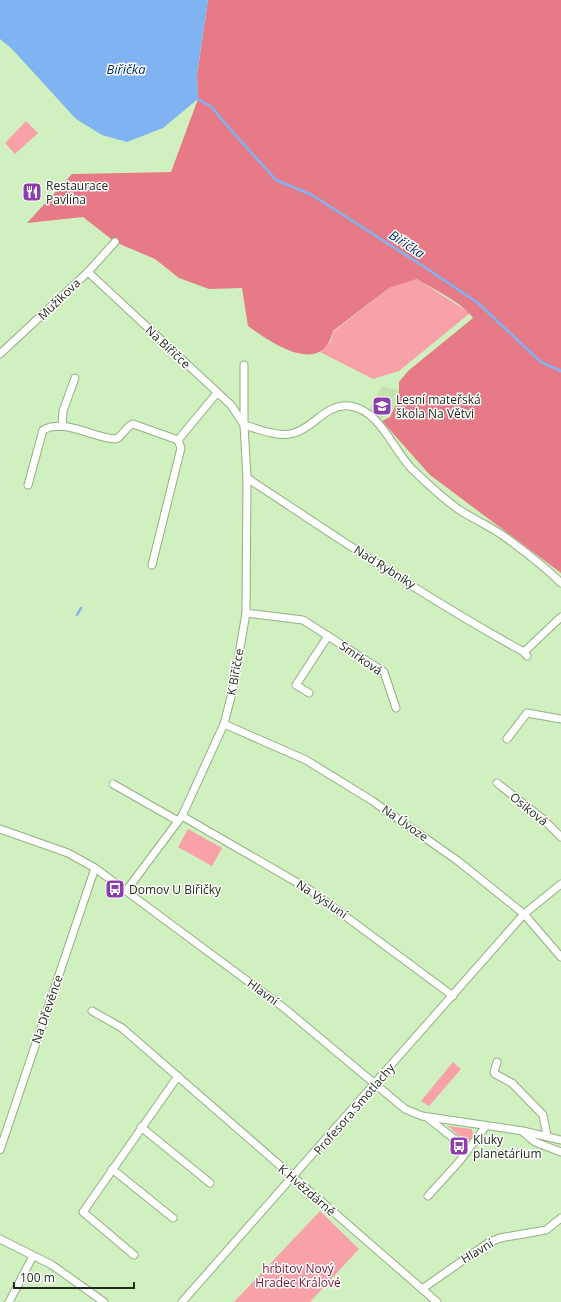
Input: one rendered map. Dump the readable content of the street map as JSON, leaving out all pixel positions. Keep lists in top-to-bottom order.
{
  "streets": {
    "street": [
      "Mužíkova",
      "Na Biřičce",
      "Nad Rybníky",
      "Smrková",
      "K Biřičce",
      "Osiková",
      "Na Úvoze",
      "Na Výsluní",
      "Hlavní",
      "Na Dřevěnce",
      "Profesora Smotlachy",
      "K Hvězdárně"
    ]
  },
  "crossings": [
    ["Mužíkova", "Na Biřičce"],
    ["Na Biřičce", "K Biřičce"],
    ["Nad Rybníky", "K Biřičce"],
    ["Smrková", "K Biřičce"],
    ["K Biřičce", "Na Úvoze"],
    ["K Biřičce", "Na Výsluní"],
    ["K Biřičce", "Hlavní"],
    ["Na Úvoze", "Profesora Smotlachy"],
    ["Na Výsluní", "Profesora Smotlachy"],
    ["Hlavní", "Na Dřevěnce"],
    ["Hlavní", "Profesora Smotlachy"],
    ["Hlavní", "K Hvězdárně"],
    ["Profesora Smotlachy", "K Hvězdárně"]
  ],
  "water": ["Biřička"],
  "parks": ["hrbitov Nový Hradec Králové"],
  "places": {
    "restaurant": ["Restaurace Pavlína"],
    "school or university": ["Lesní mateřská škola Na Větvi"],
    "bus stop": ["Domov U Biřičky", "Kluky planetárium"]
  },
  "scale_bar": "100 m"
}
